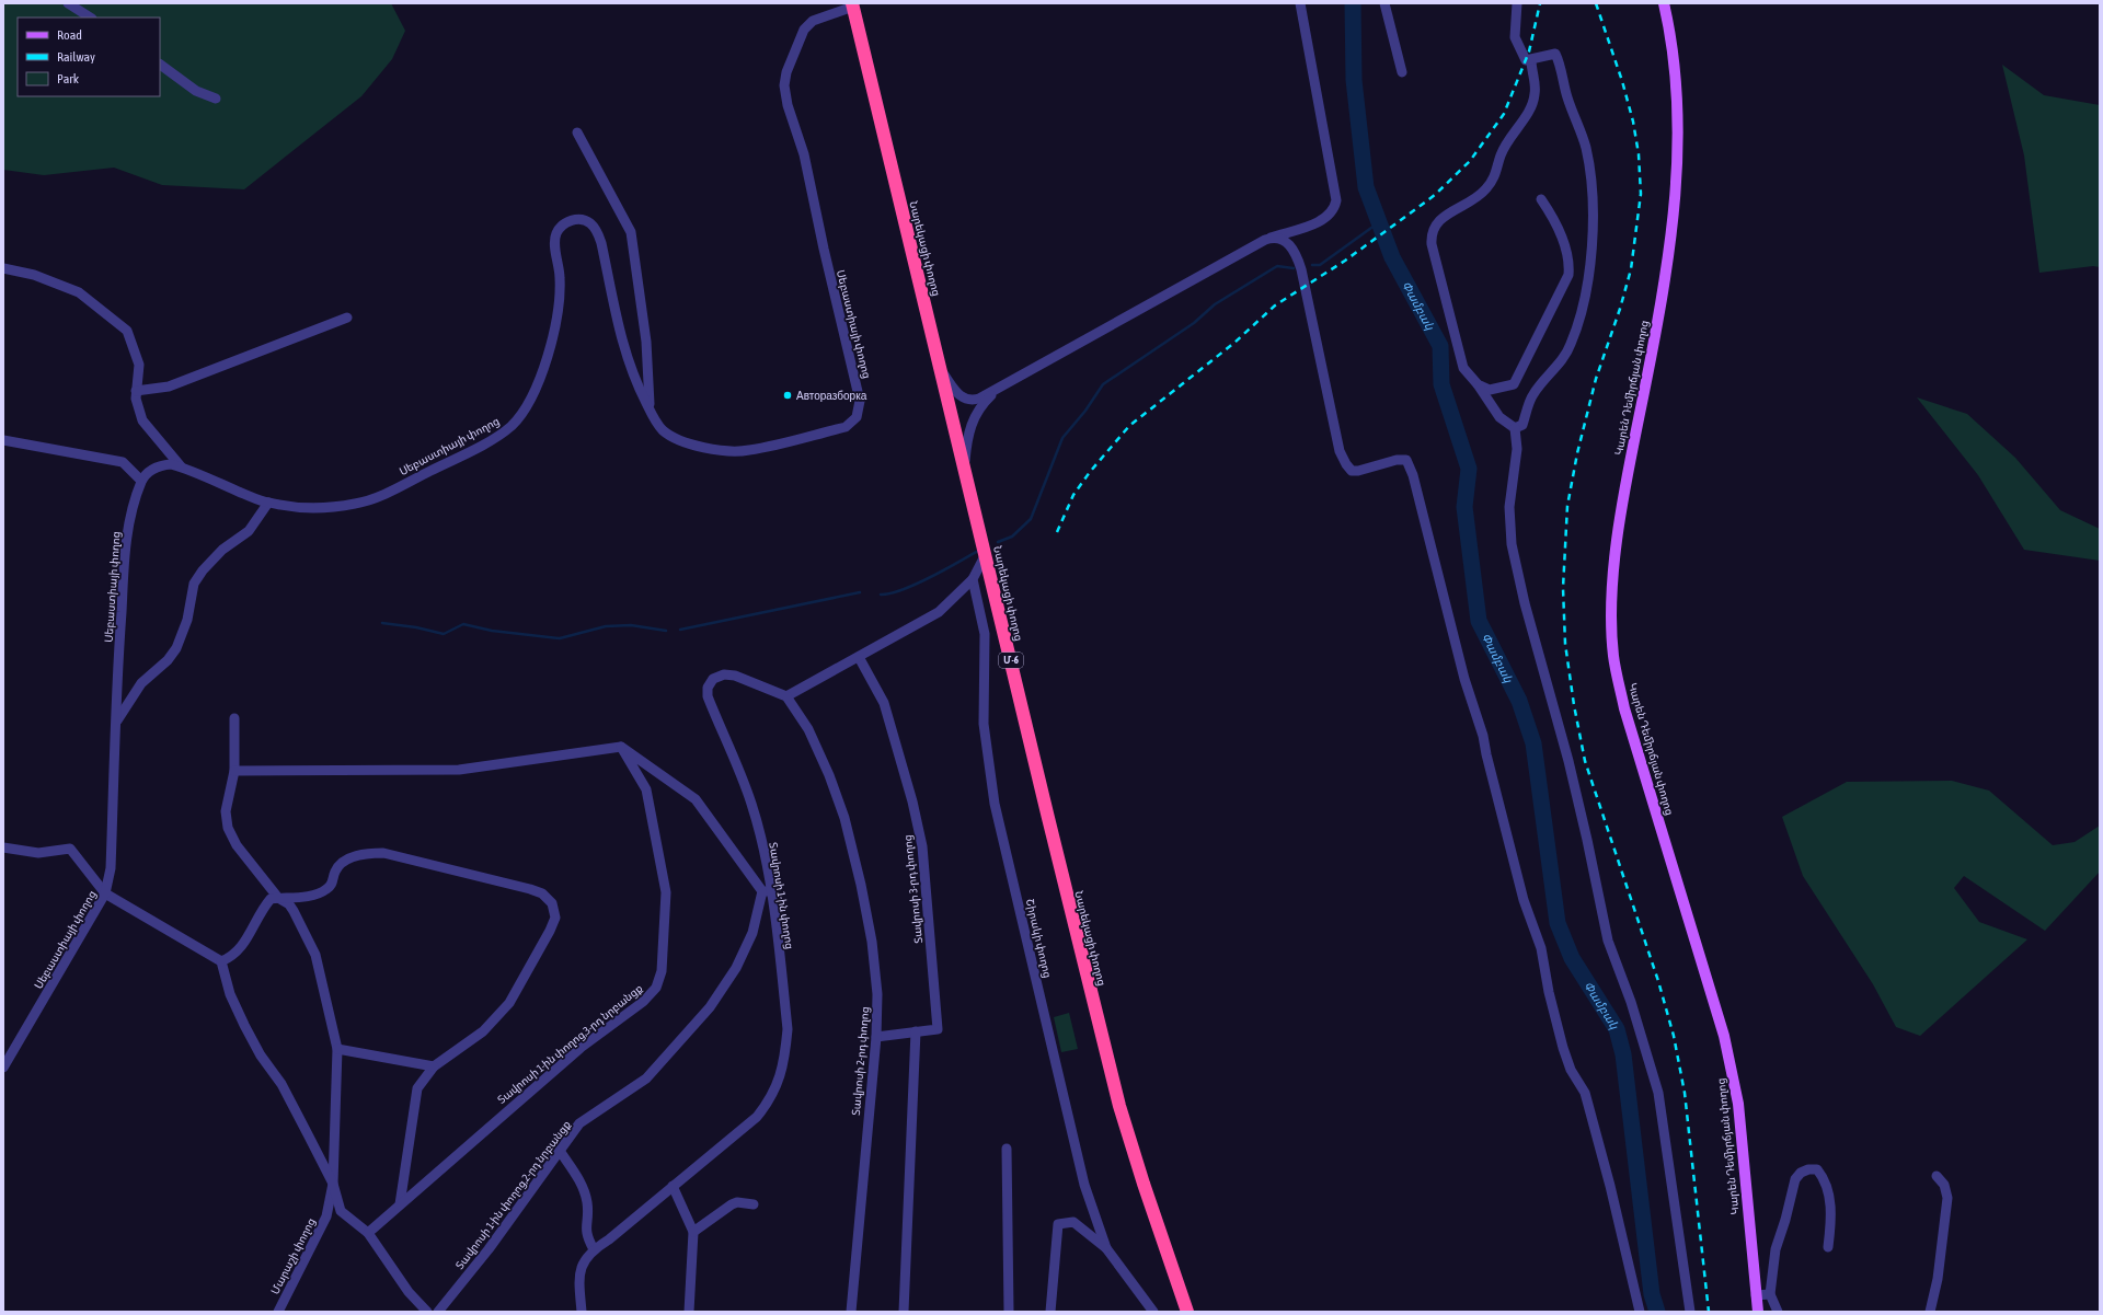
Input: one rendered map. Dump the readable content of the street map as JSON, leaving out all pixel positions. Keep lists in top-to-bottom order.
{
  "streets": {
    "highway": ["Նարեկացի փողոց", "Մ-6"],
    "main road": ["Կարեն Դեմիրճյան փողոց"],
    "street": [
      "Սեբաստիայի փողոց",
      "Տավրոսի 3-րդ փողոց",
      "Տավրոսի 1-ին փողոց",
      "Շիրակի փողոց",
      "Տավրոսի 1-ին փողոց,3-րդ նրբանցք",
      "Տավրոսի 2-րդ փողոց",
      "Տավրոսի 1-ին փողոց,2-րդ նրբանցք",
      "Մարաշի փողոց"
    ]
  },
  "crossings": [
    ["Նարեկացի փողոց", "Սեբաստիայի փողոց"],
    ["Տավրոսի 3-րդ փողոց", "Տավրոսի 2-րդ փողոց"],
    ["Տավրոսի 1-ին փողոց", "Տավրոսի 2-րդ փողոց"],
    ["Տավրոսի 1-ին փողոց", "Տավրոսի 1-ին փողոց,2-րդ նրբանցք"]
  ],
  "water": ["Փամբակ"],
  "places": ["Авторазборка"],
  "legend": ["Road", "Railway", "Park"]
}
